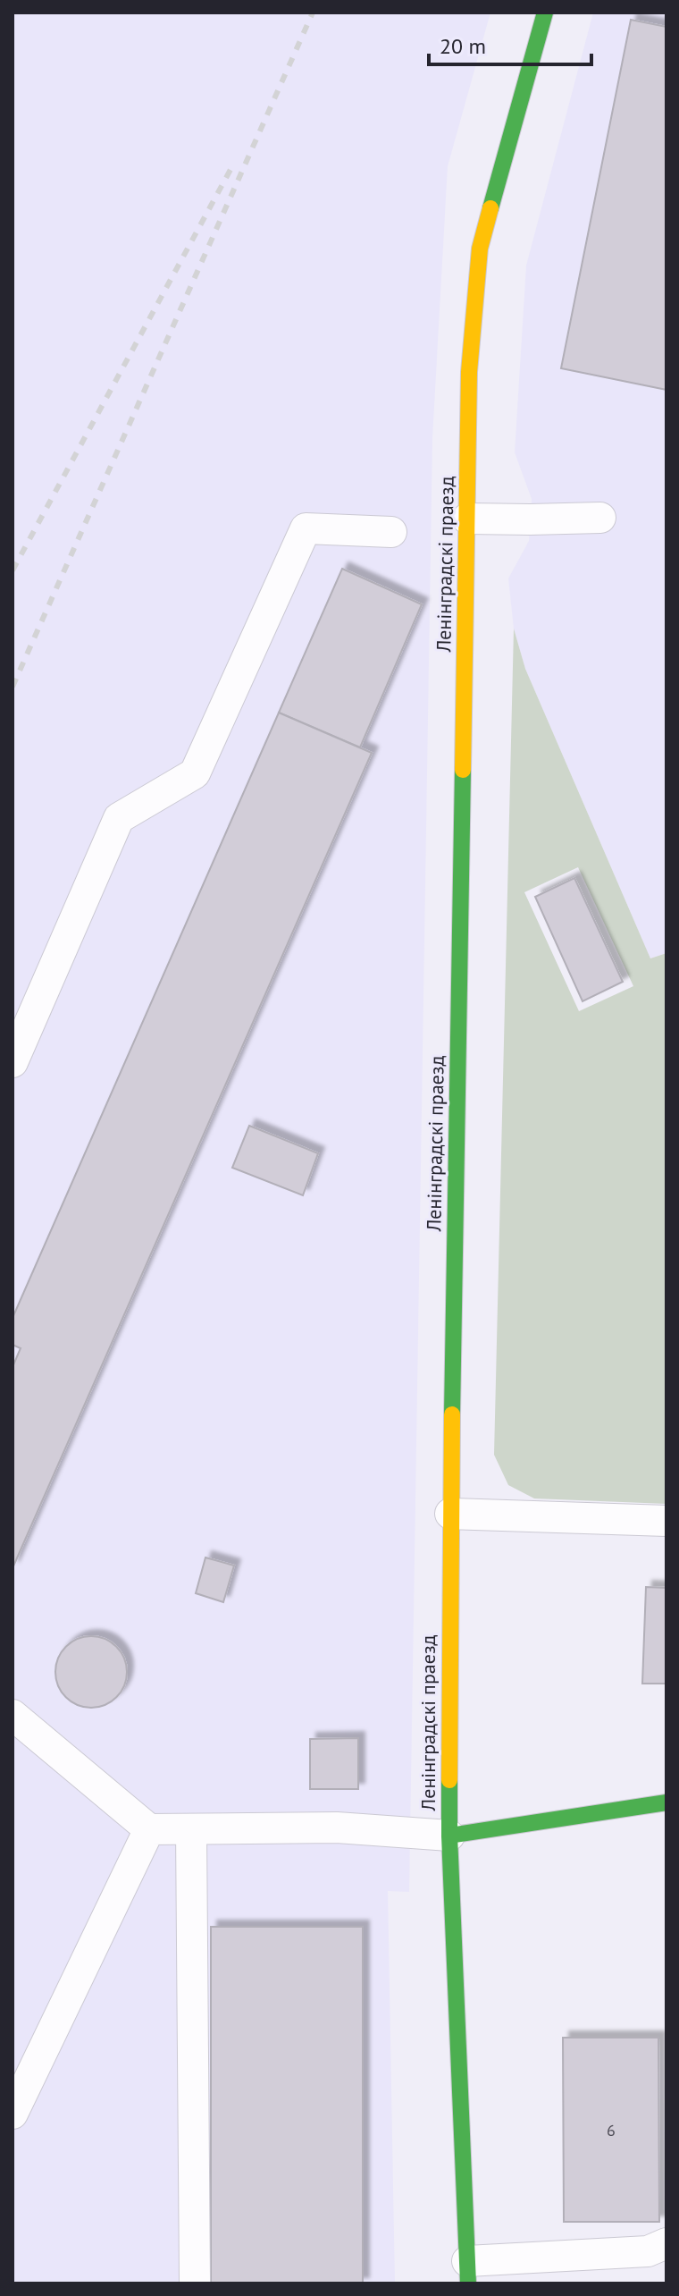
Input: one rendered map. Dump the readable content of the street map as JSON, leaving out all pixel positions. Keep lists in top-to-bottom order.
{
  "streets": {
    "street": ["Ленінградскі праезд"]
  },
  "house_numbers": ["6"],
  "scale_bar": "20 m"
}
